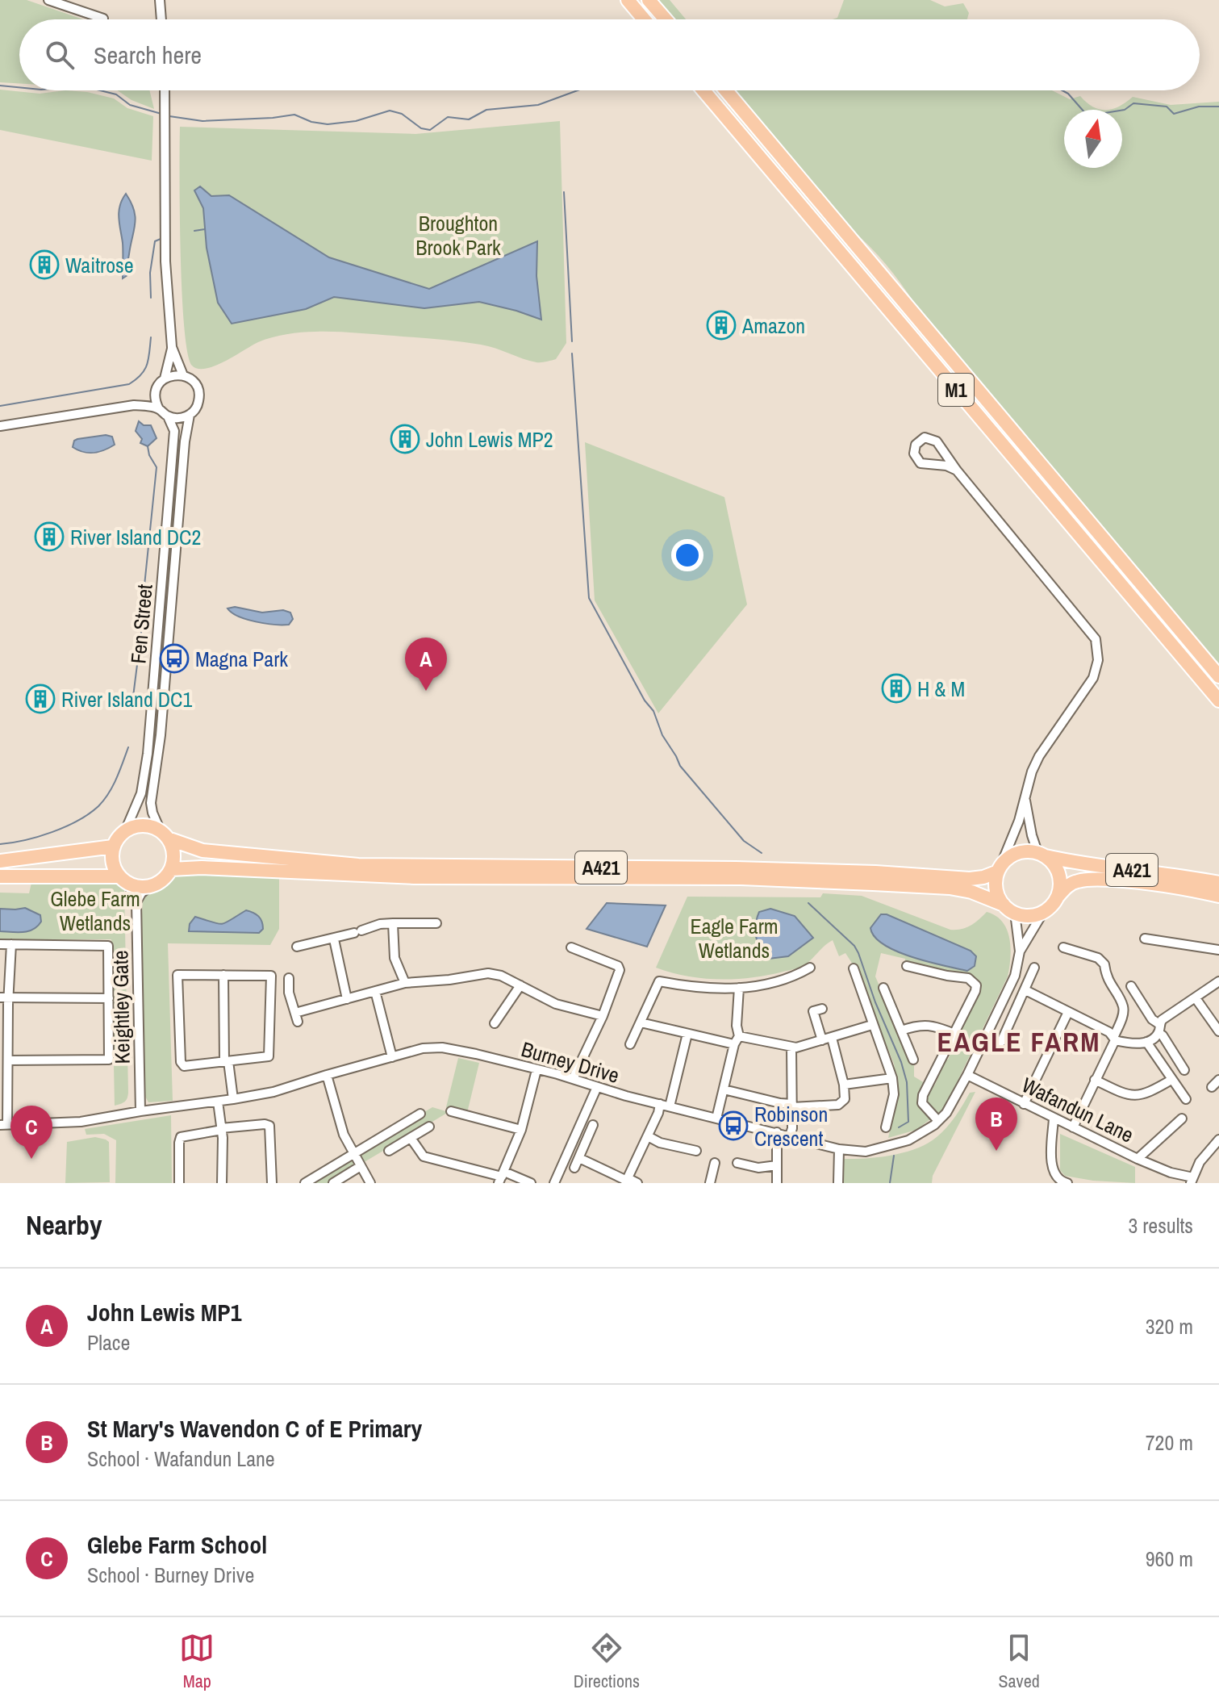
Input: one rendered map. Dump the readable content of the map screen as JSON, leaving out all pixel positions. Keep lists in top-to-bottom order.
{
  "streets": {
    "highway": ["M1", "A421"],
    "street": [
      "Fen Street",
      "Keightley Gate",
      "Burney Drive",
      "Wafandun Lane"
    ]
  },
  "crossings": [
    ["Fen Street", "A421"],
    ["Fen Street", "Keightley Gate"],
    ["A421", "Keightley Gate"],
    ["Keightley Gate", "Burney Drive"],
    ["Burney Drive", "Wafandun Lane"]
  ],
  "districts": ["EAGLE FARM"],
  "parks": ["Broughton Brook Park", "Glebe Farm Wetlands", "Eagle Farm Wetlands"],
  "places": {
    "building": [
      "Waitrose",
      "Amazon",
      "John Lewis MP2",
      "River Island DC2",
      "H & M",
      "River Island DC1"
    ],
    "bus stop": ["Magna Park", "Robinson Crescent"]
  },
  "north": "top",
  "page": {
    "search": "Search here",
    "pins": ["A", "B", "C"],
    "heading": ["Nearby", "3 results"],
    "list": [
      {
        "mark": "A",
        "name": "John Lewis MP1",
        "note": "Place",
        "value": "320 m"
      },
      {
        "mark": "B",
        "name": "St Mary's Wavendon C of E Primary",
        "note": "School · Wafandun Lane",
        "value": "720 m"
      },
      {
        "mark": "C",
        "name": "Glebe Farm School",
        "note": "School · Burney Drive",
        "value": "960 m"
      }
    ],
    "nav": ["Map", "Directions", "Saved"]
  }
}
